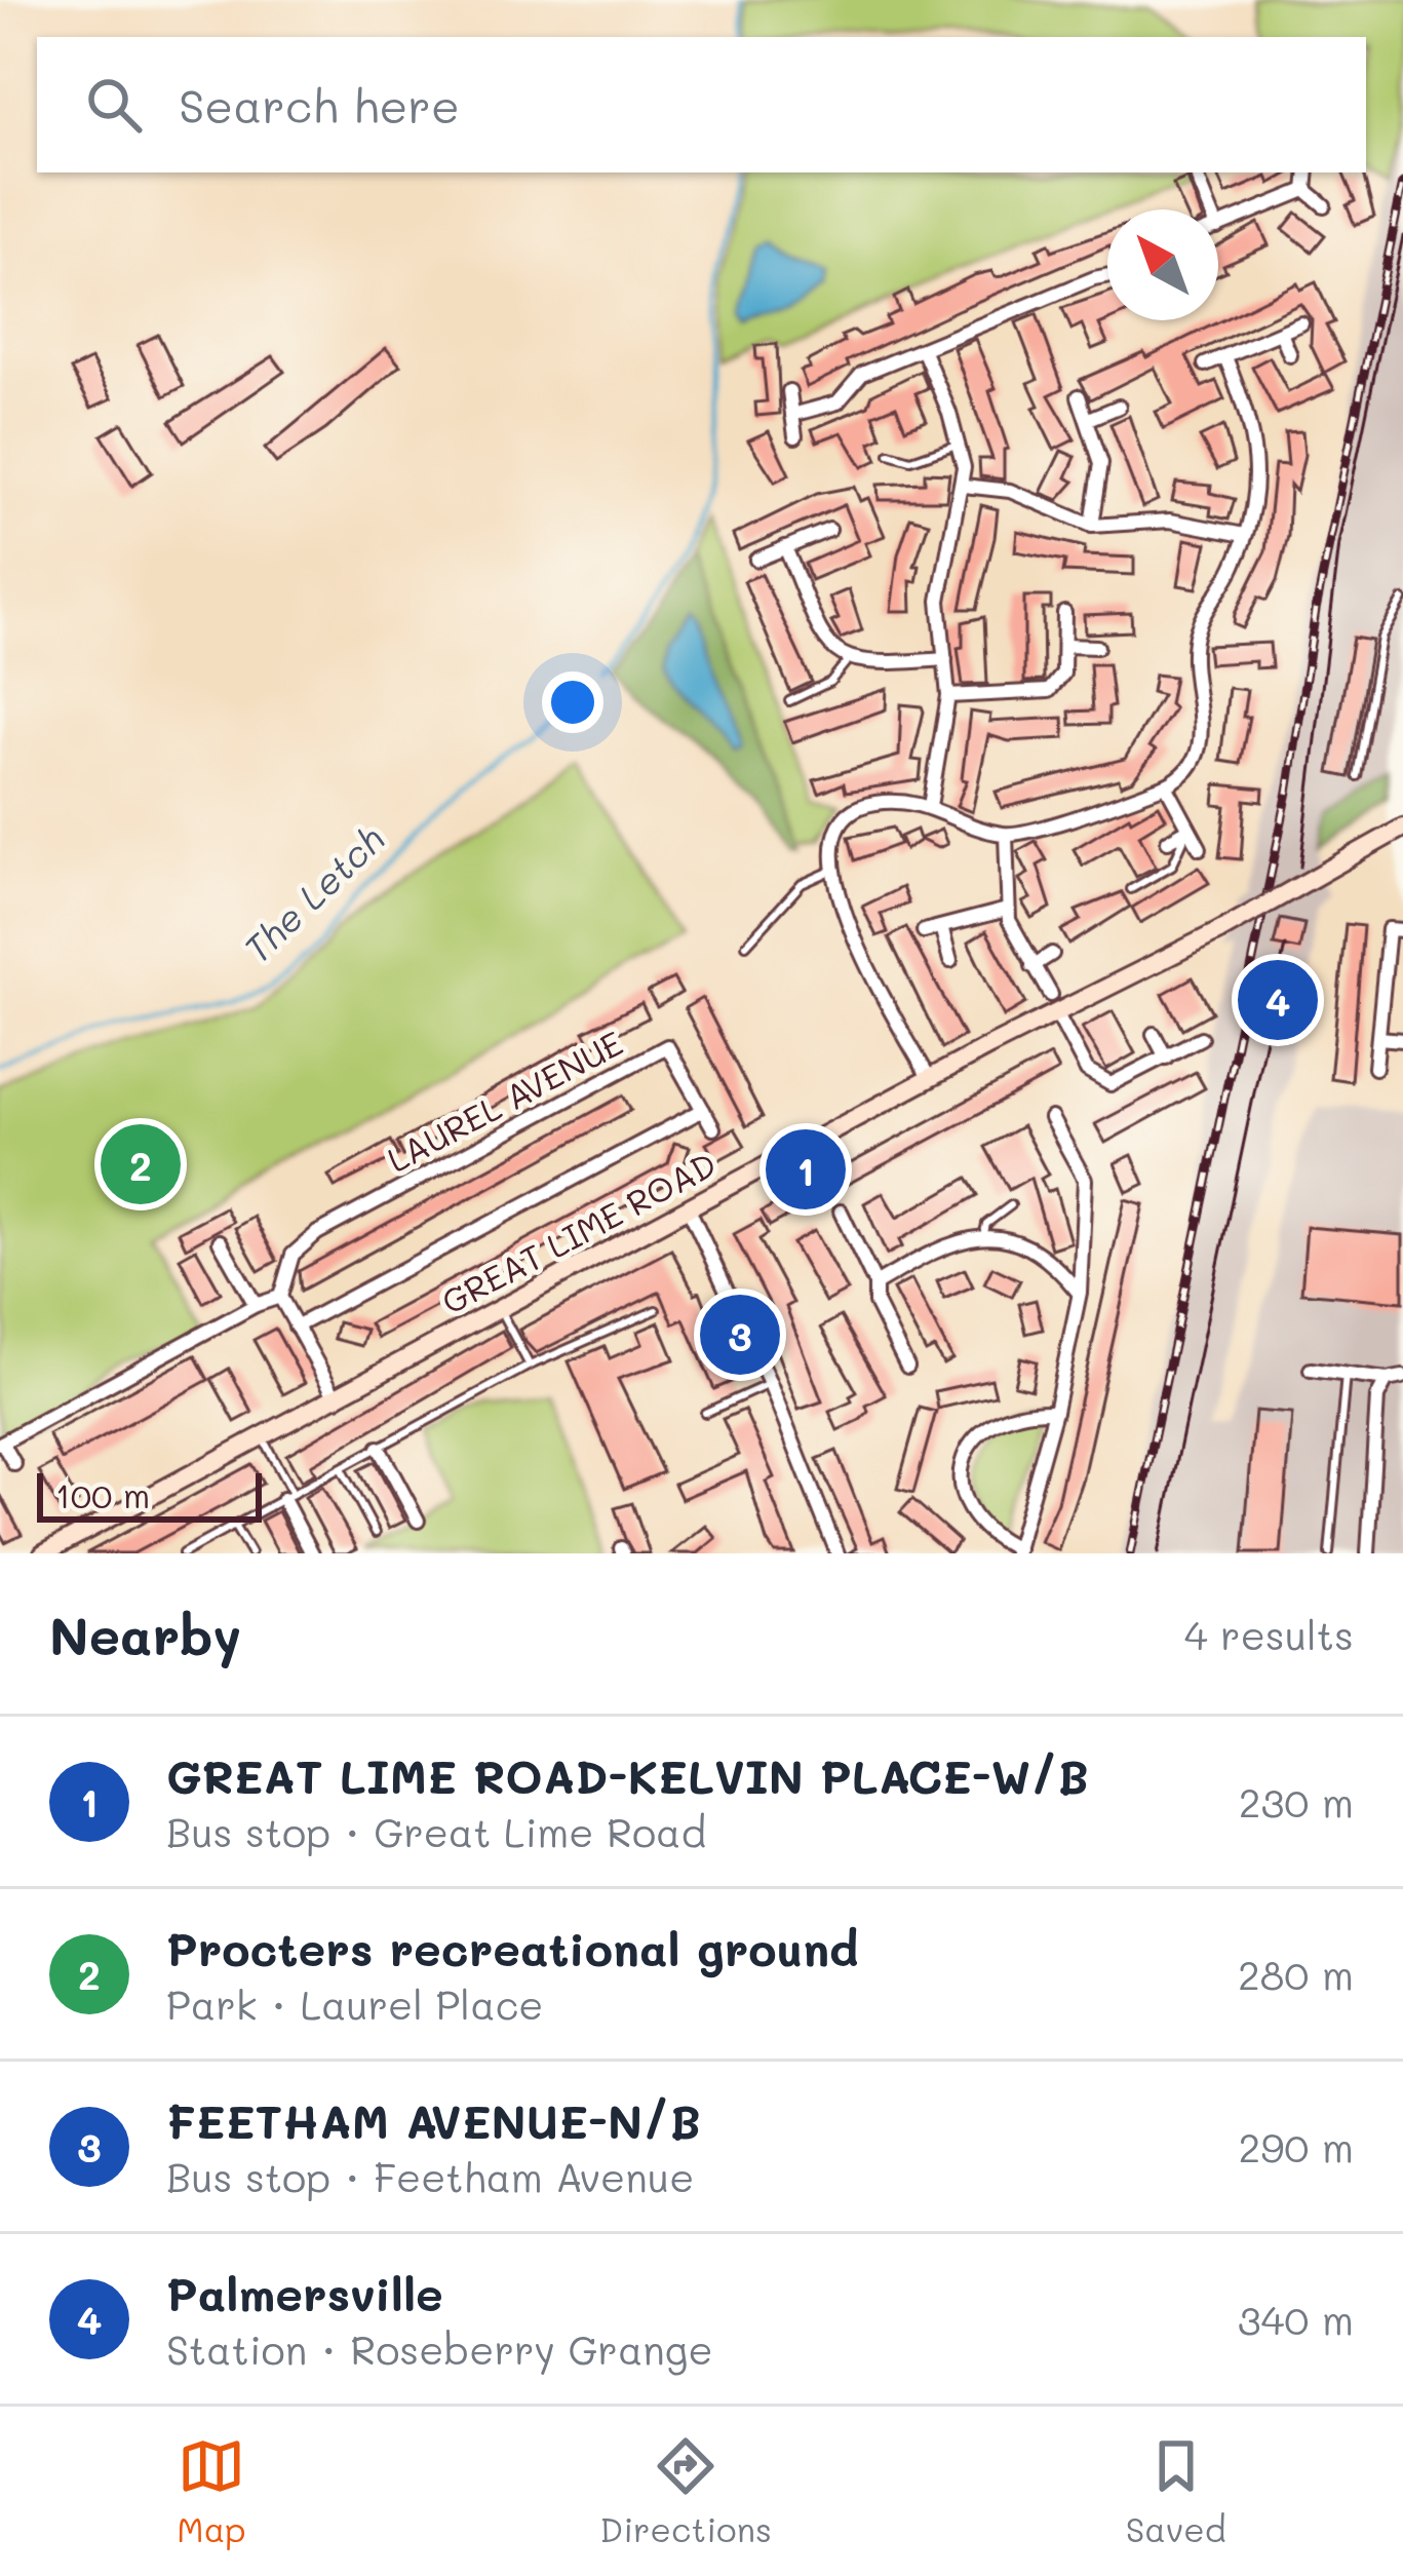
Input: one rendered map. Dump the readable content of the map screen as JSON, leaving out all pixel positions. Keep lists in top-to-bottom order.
{
  "streets": {
    "main road": ["GREAT LIME ROAD"],
    "street": ["LAUREL AVENUE"]
  },
  "water": ["The Letch"],
  "scale_bar": "100 m",
  "north": "top left",
  "page": {
    "search": "Search here",
    "pins": [
      "4",
      "2",
      "1",
      "3"
    ],
    "scale": "100 m",
    "heading": ["Nearby", "4 results"],
    "list": [
      {
        "mark": "1",
        "name": "GREAT LIME ROAD-KELVIN PLACE-W/B",
        "note": "Bus stop · Great Lime Road",
        "value": "230 m"
      },
      {
        "mark": "2",
        "name": "Procters recreational ground",
        "note": "Park · Laurel Place",
        "value": "280 m"
      },
      {
        "mark": "3",
        "name": "FEETHAM AVENUE-N/B",
        "note": "Bus stop · Feetham Avenue",
        "value": "290 m"
      },
      {
        "mark": "4",
        "name": "Palmersville",
        "note": "Station · Roseberry Grange",
        "value": "340 m"
      }
    ],
    "nav": ["Map", "Directions", "Saved"]
  }
}
